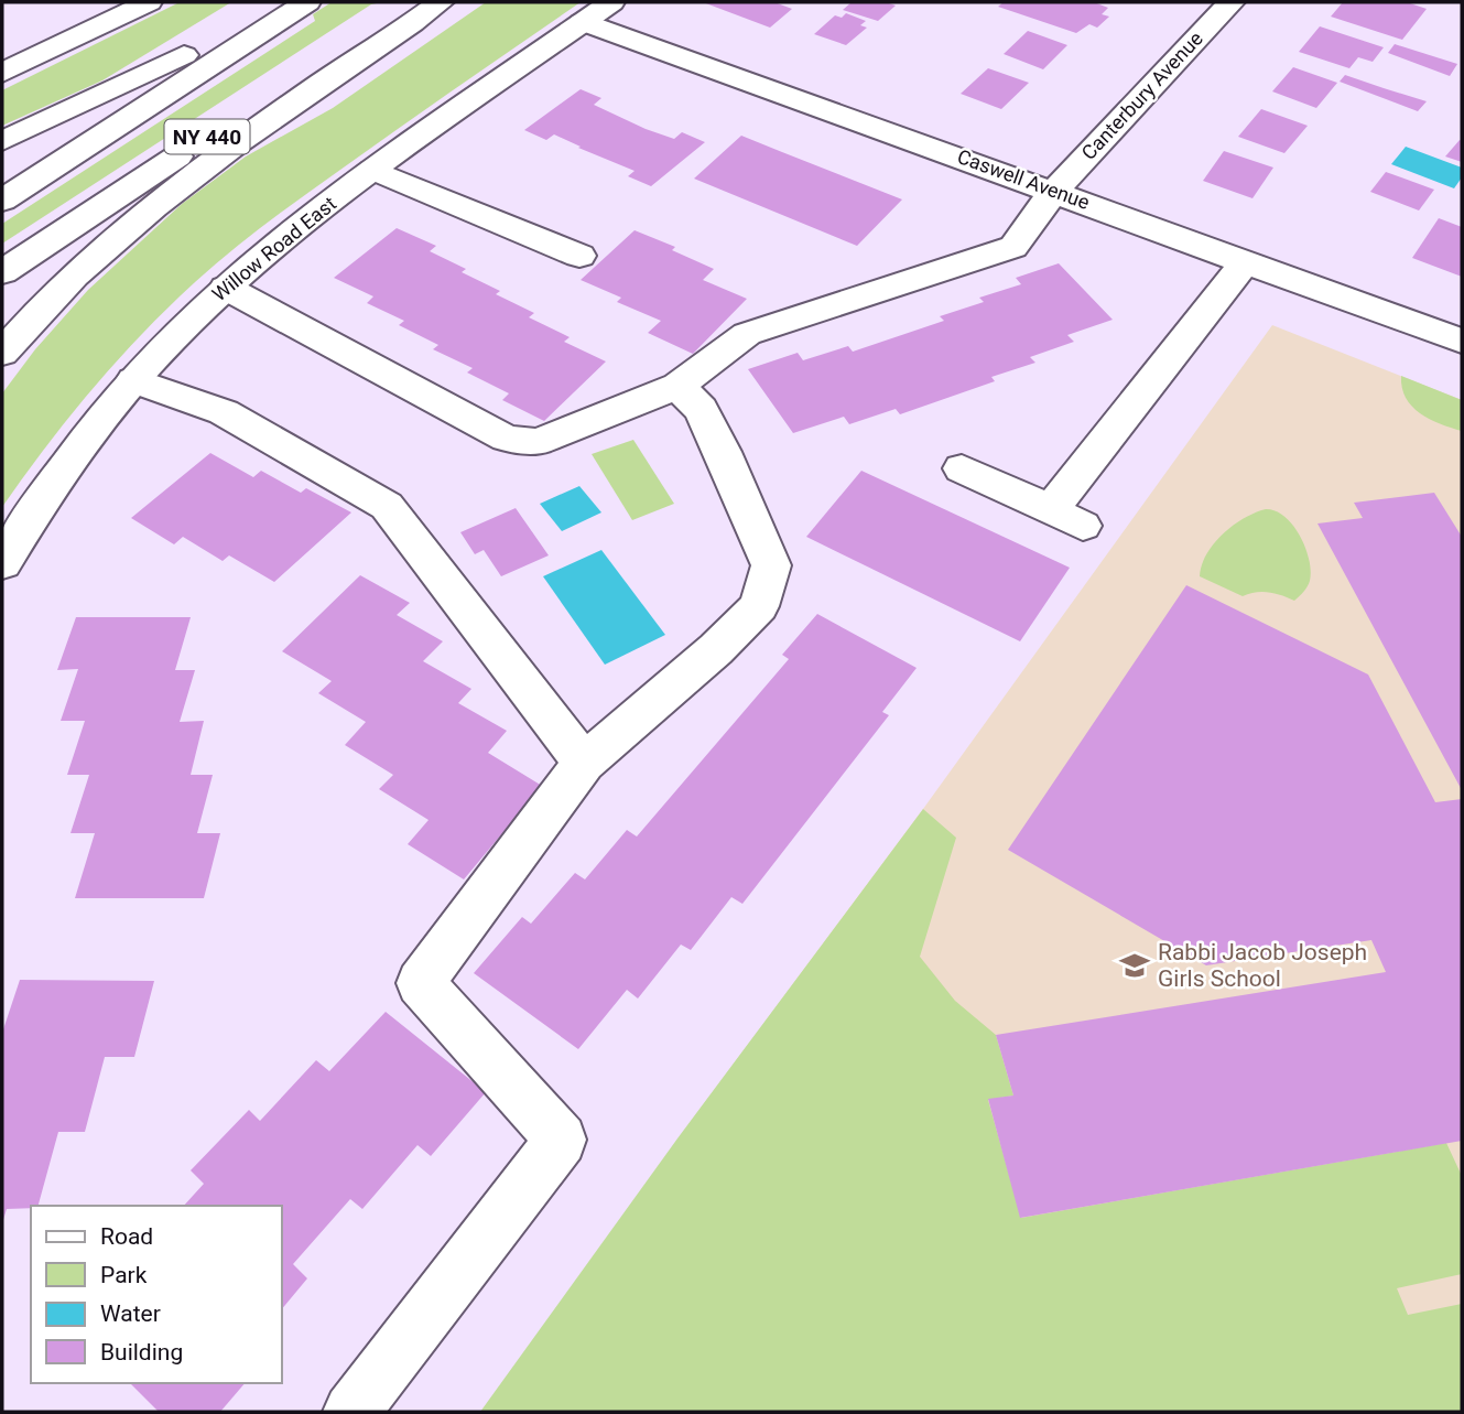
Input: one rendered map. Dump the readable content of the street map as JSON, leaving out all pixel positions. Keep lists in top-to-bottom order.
{
  "streets": {
    "main road": [
      "Canterbury Avenue",
      "NY 440",
      "Caswell Avenue",
      "Willow Road East"
    ]
  },
  "crossings": [
    ["Canterbury Avenue", "Caswell Avenue"],
    ["Canterbury Avenue", "Willow Road East"],
    ["Caswell Avenue", "Willow Road East"]
  ],
  "places": {
    "school or university": ["Rabbi Jacob Joseph Girls School"]
  },
  "legend": [
    "Road",
    "Park",
    "Water",
    "Building"
  ]
}
